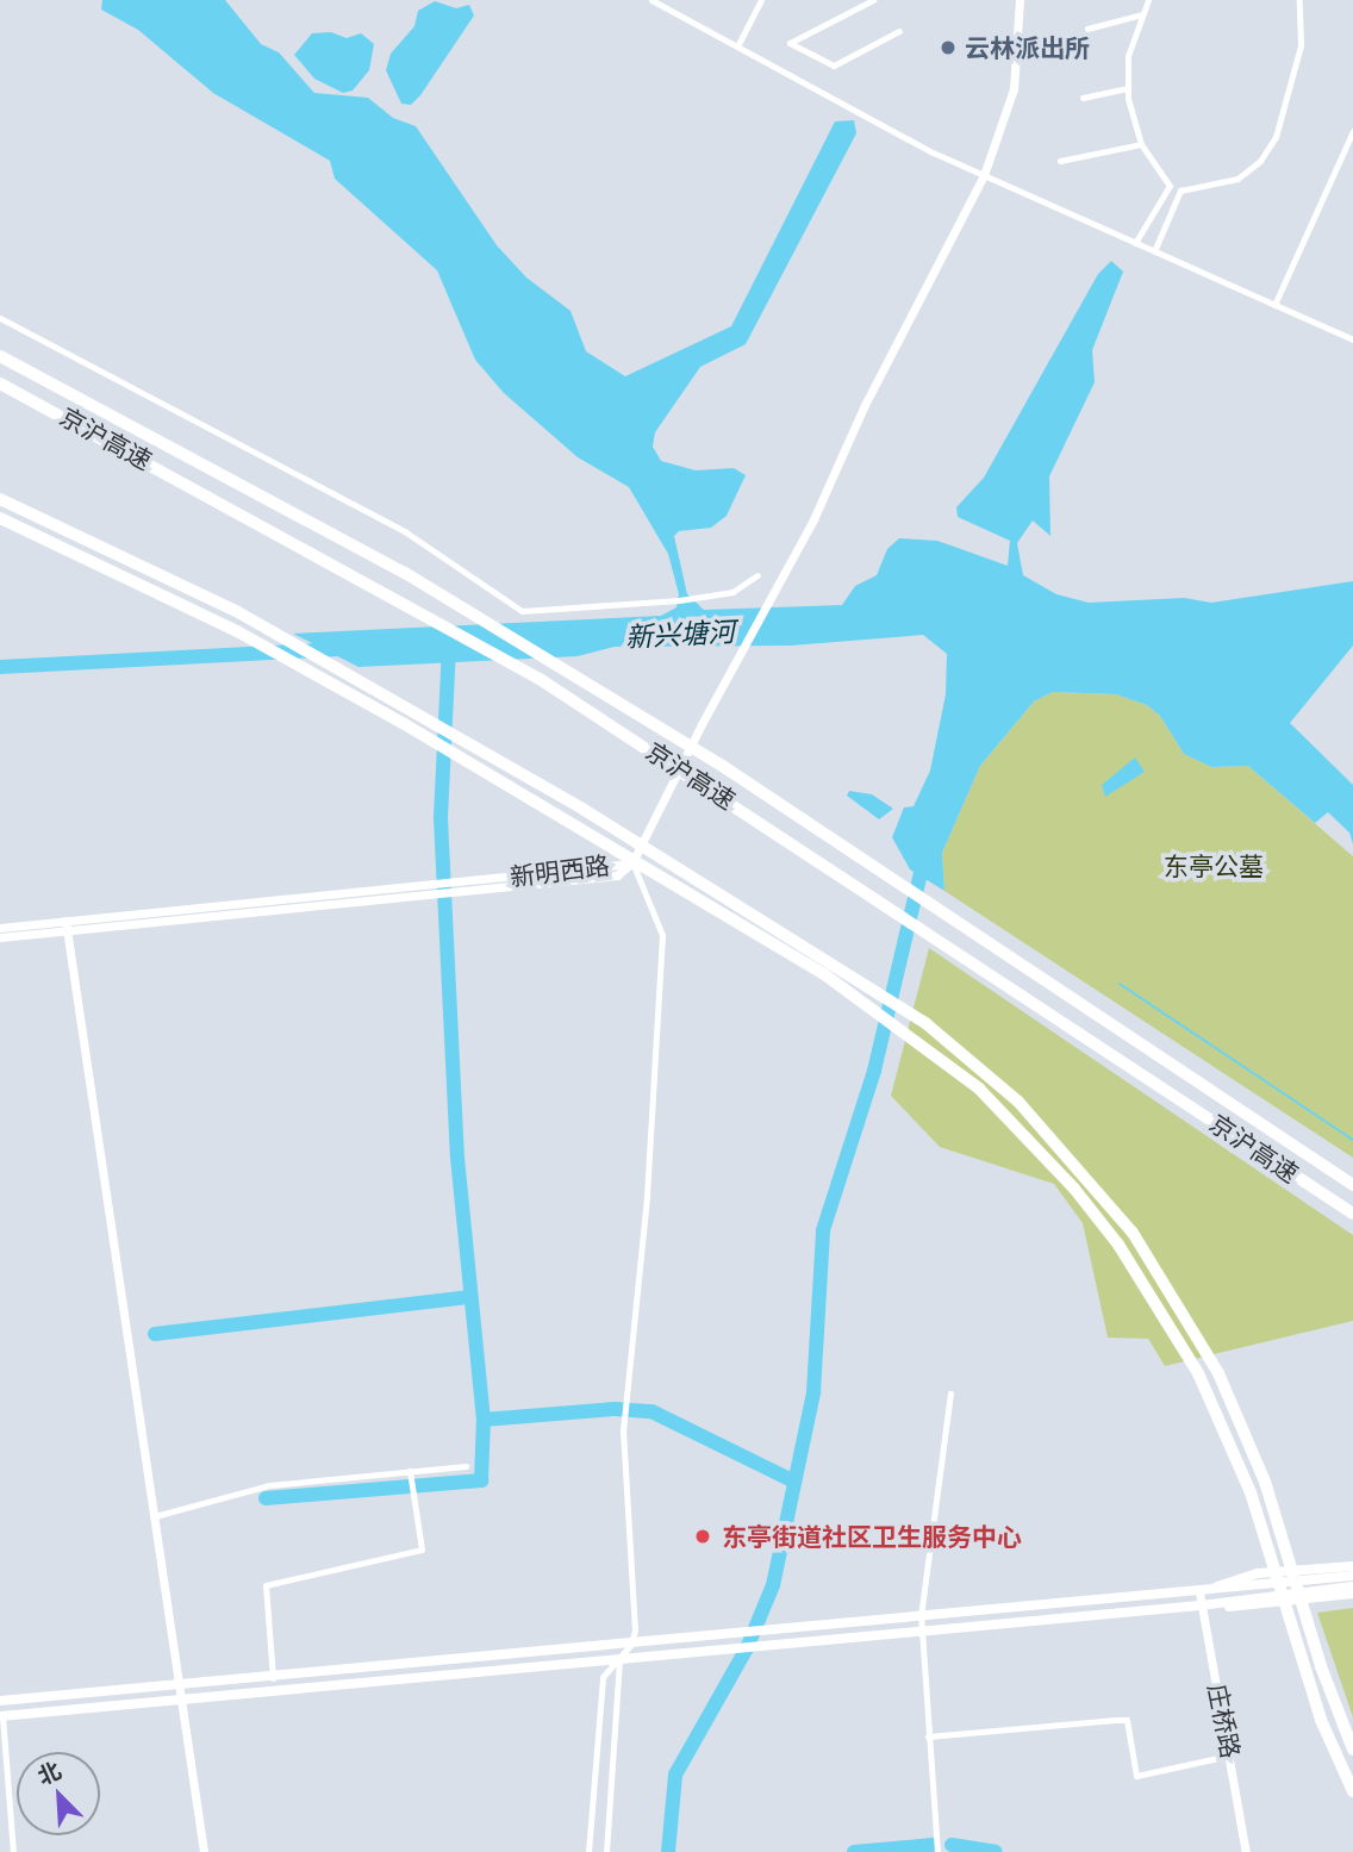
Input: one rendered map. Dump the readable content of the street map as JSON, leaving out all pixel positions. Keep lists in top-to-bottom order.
{
  "streets": {
    "highway": ["京沪高速"],
    "street": ["新明西路", "庄桥路"]
  },
  "water": ["新兴塘河"],
  "parks": ["东亭公墓"],
  "places": ["云林派出所", "东亭街道社区卫生服务中心"],
  "north": "top left"
}
